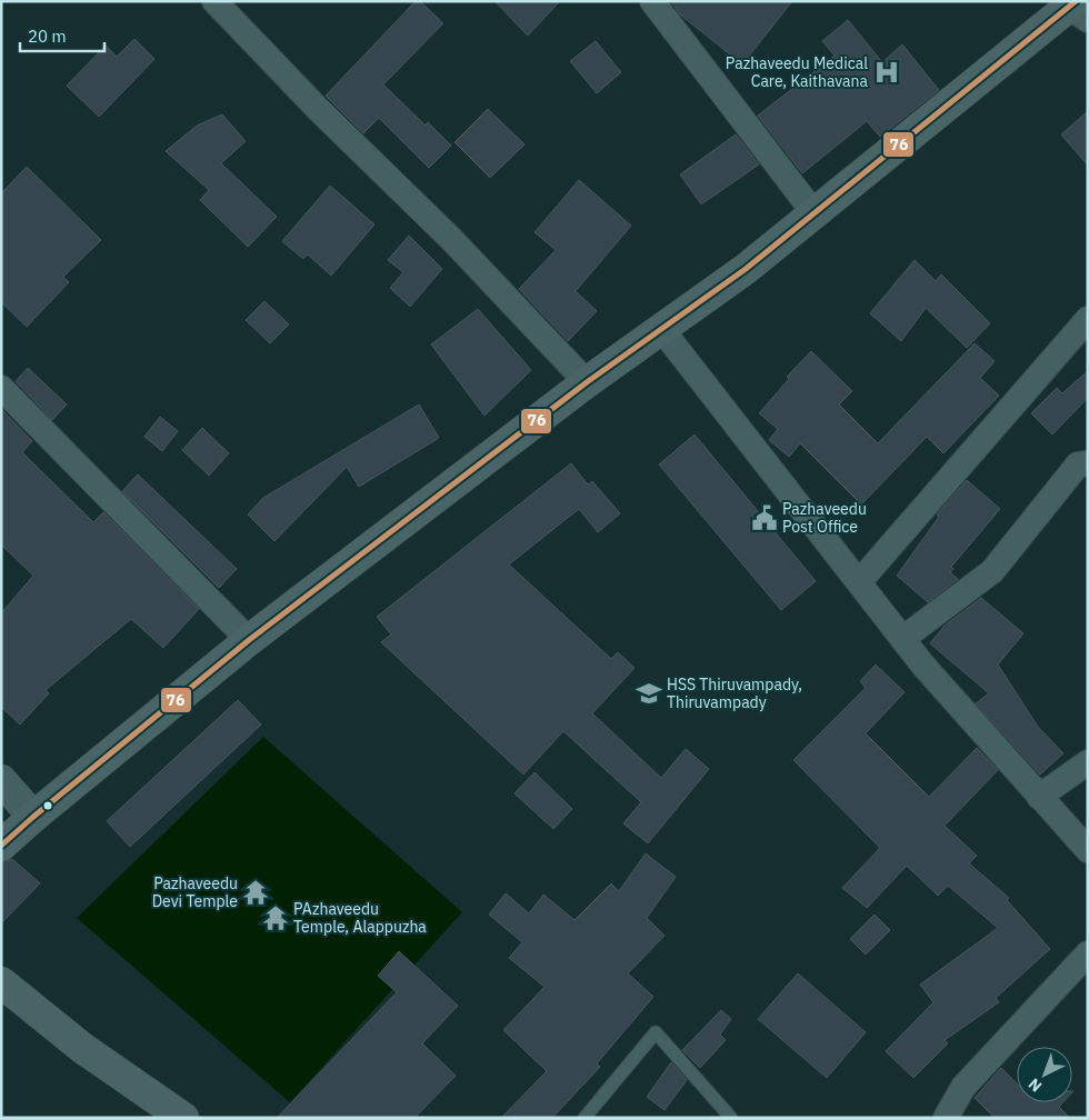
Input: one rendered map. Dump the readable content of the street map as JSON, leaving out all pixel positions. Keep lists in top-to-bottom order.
{
  "places": {
    "hospital": ["Pazhaveedu Medical Care, Kaithavana"],
    "public building": ["Pazhaveedu Post Office"],
    "school or university": ["HSS Thiruvampady, Thiruvampady"],
    "temple": ["Pazhaveedu Devi Temple", "PAzhaveedu Temple, Alappuzha"]
  },
  "lines": ["transit line 76"],
  "scale_bar": "20 m",
  "north": "bottom left"
}
